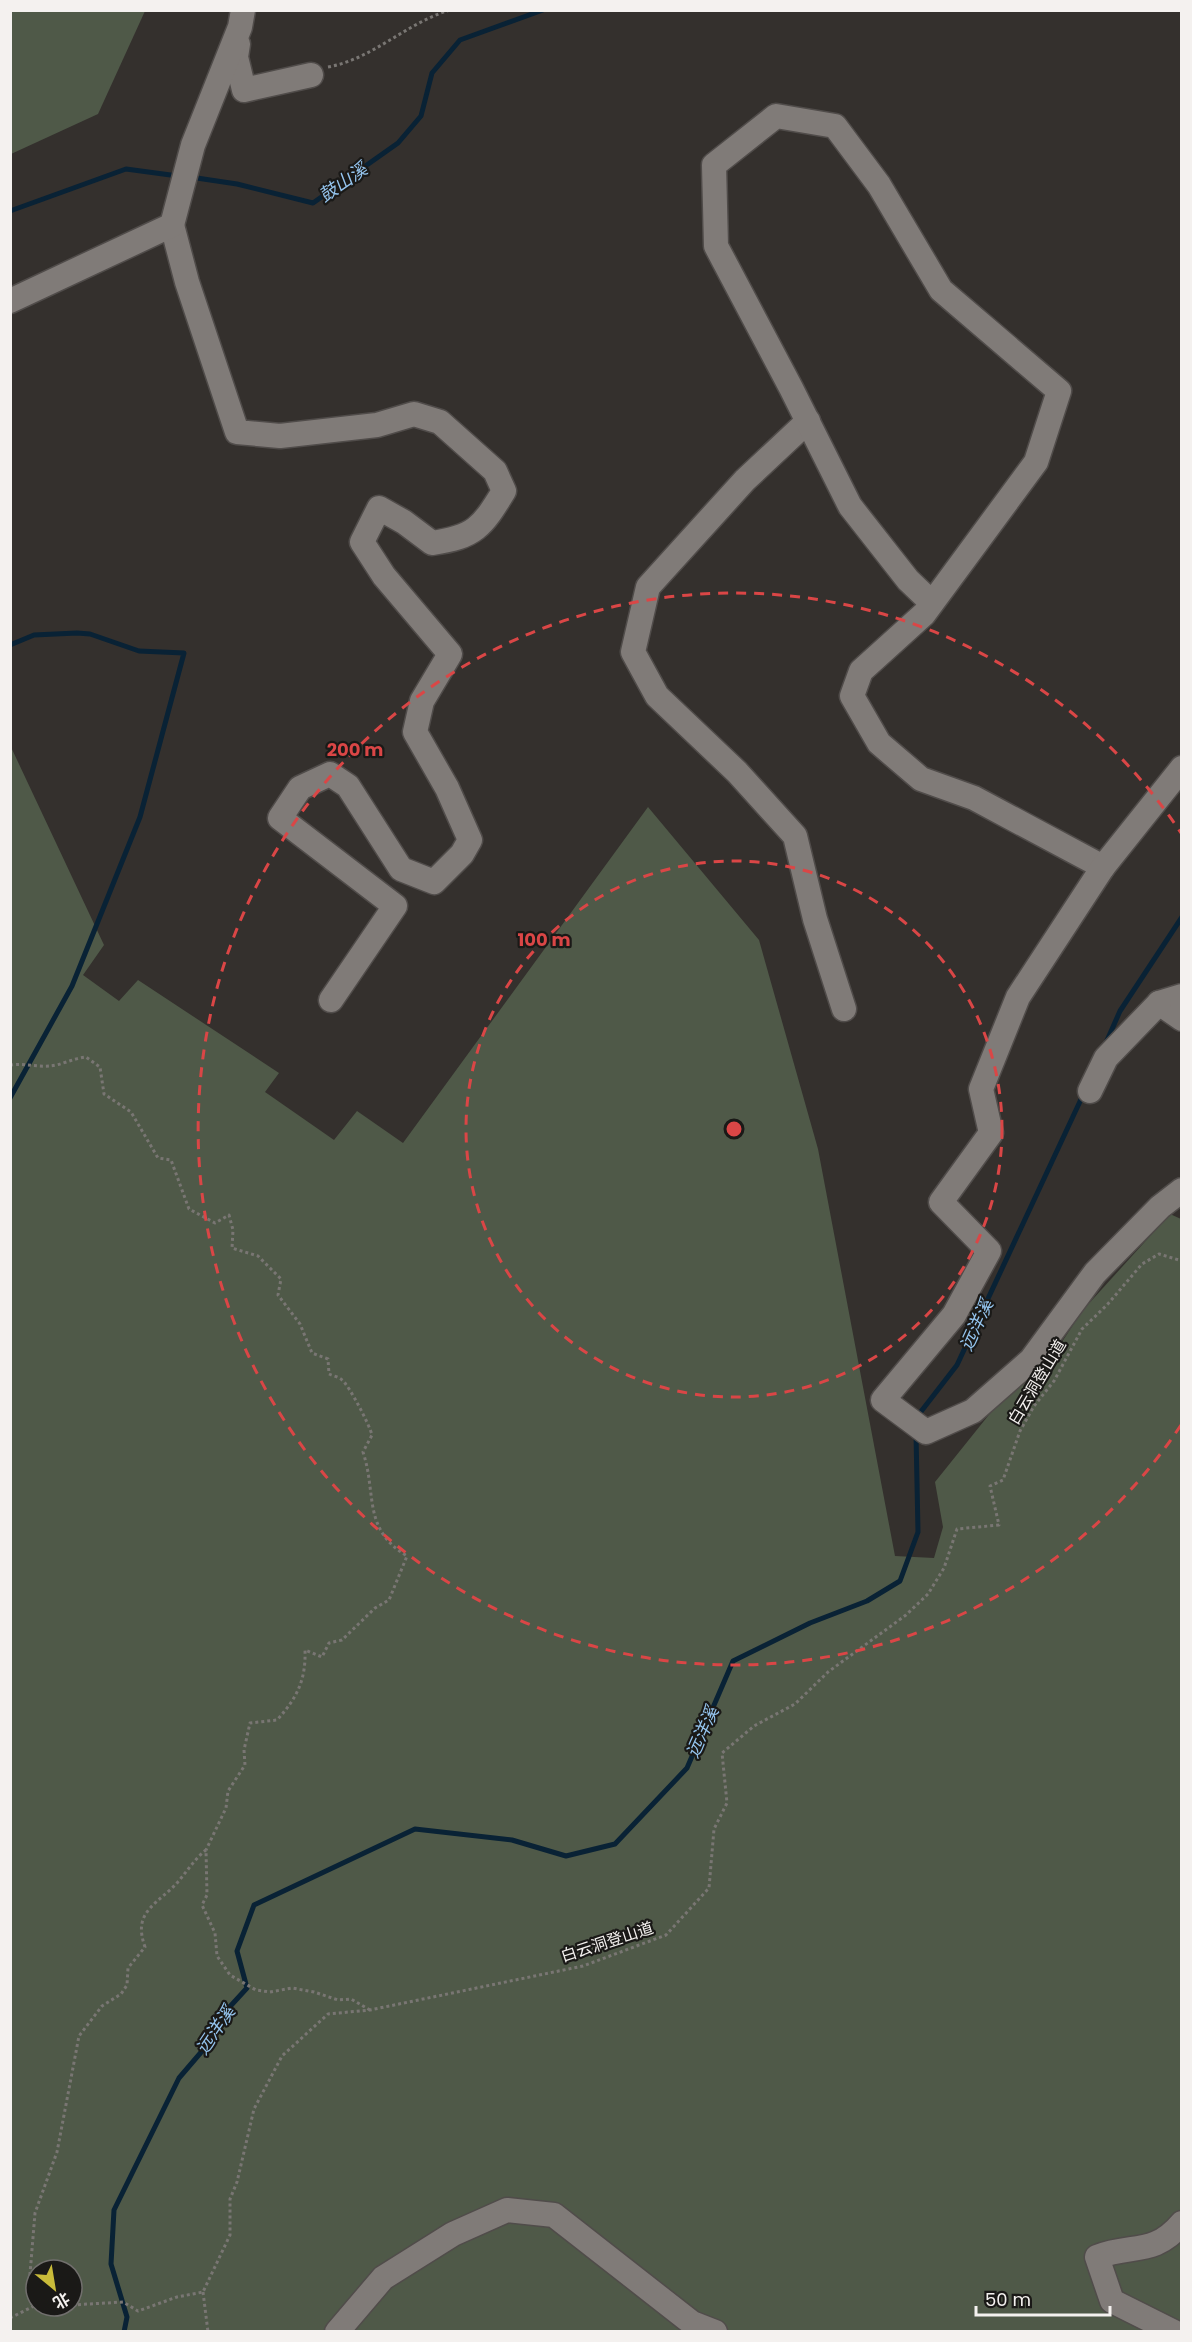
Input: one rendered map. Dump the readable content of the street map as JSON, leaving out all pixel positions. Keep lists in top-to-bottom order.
{
  "streets": {
    "path": ["白云洞登山道"]
  },
  "water": ["鼓山溪", "远洋溪"],
  "scale_bar": "50 m",
  "north": "bottom right",
  "rings": ["200 m", "100 m"]
}
